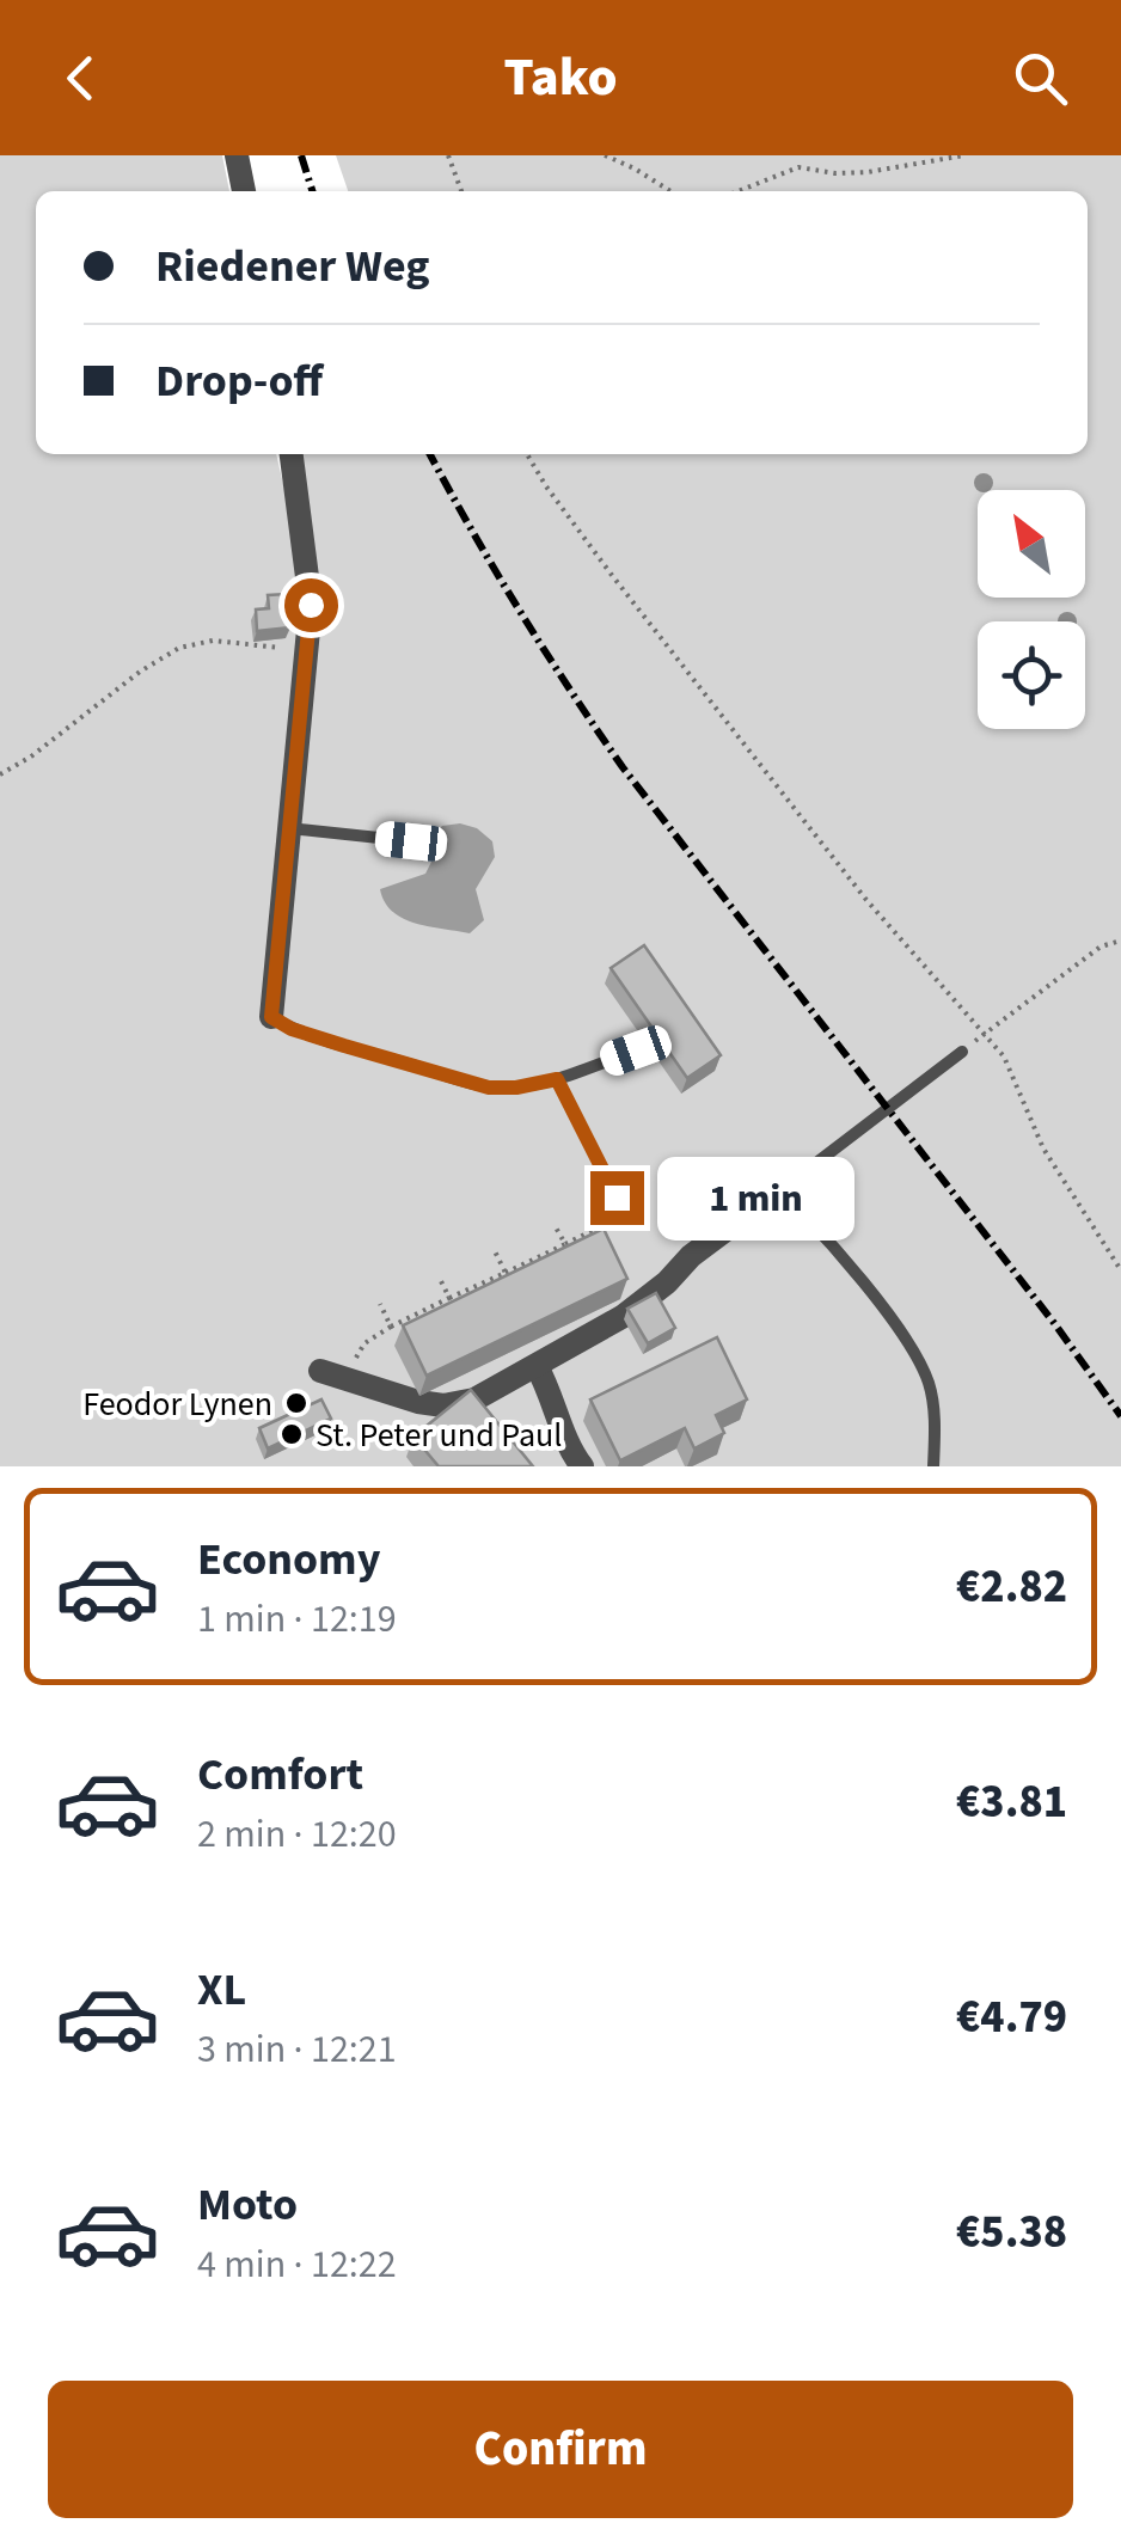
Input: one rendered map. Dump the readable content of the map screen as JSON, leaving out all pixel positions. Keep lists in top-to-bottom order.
{
  "places": ["Feodor Lynen", "St. Peter und Paul"],
  "north": "top left",
  "page": {
    "header": "Tako",
    "banner": ["Riedener Weg", "Drop-off"],
    "bubble": "1 min",
    "list": [
      {
        "name": "Economy",
        "note": "1 min · 12:19",
        "value": "€2.82"
      },
      {
        "name": "Comfort",
        "note": "2 min · 12:20",
        "value": "€3.81"
      },
      {
        "name": "XL",
        "note": "3 min · 12:21",
        "value": "€4.79"
      },
      {
        "name": "Moto",
        "note": "4 min · 12:22",
        "value": "€5.38"
      }
    ],
    "buttons": "Confirm"
  }
}
